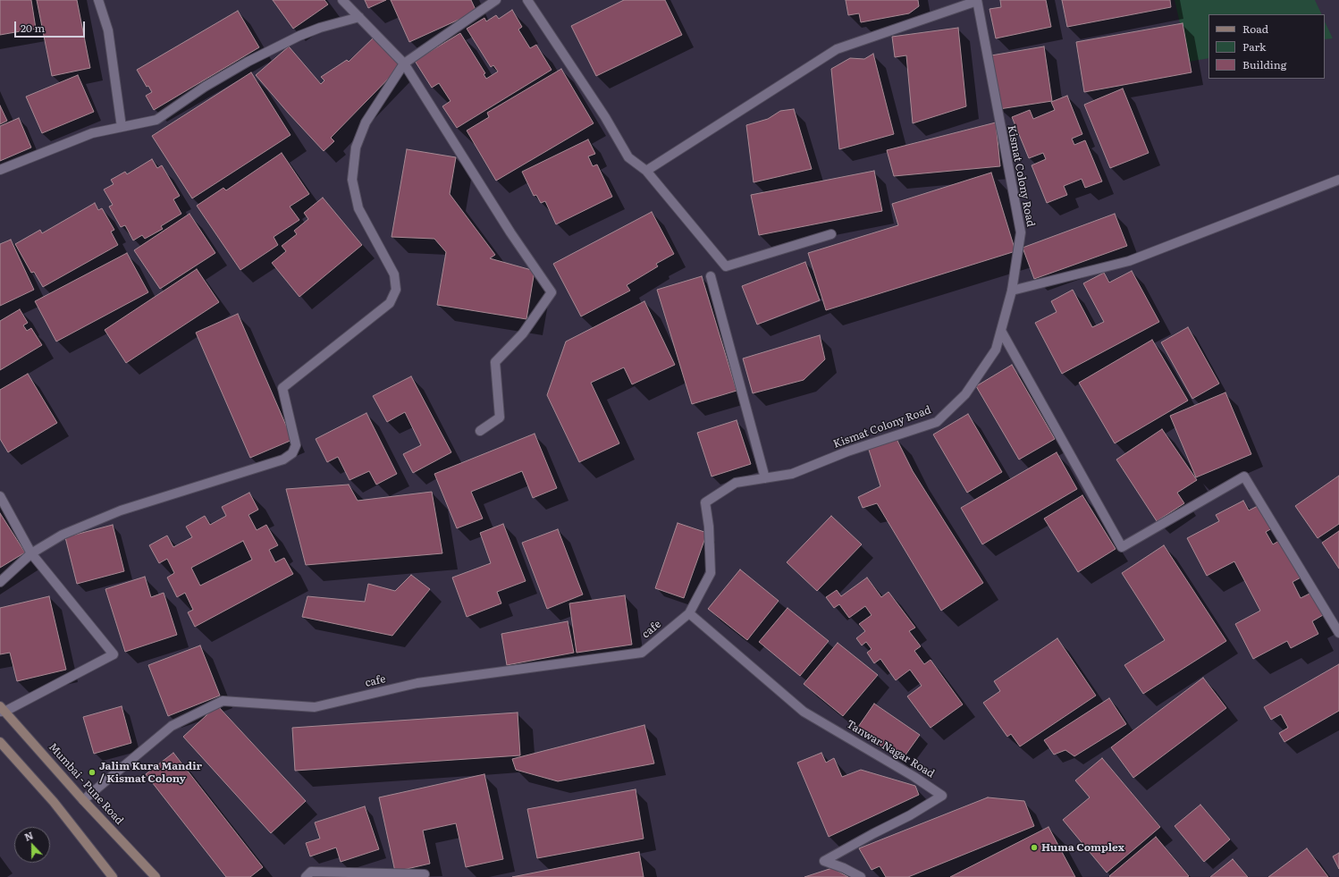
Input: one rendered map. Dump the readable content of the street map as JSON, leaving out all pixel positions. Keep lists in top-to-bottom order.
{
  "streets": {
    "main road": ["Mumbai - Pune Road"],
    "street": ["Kismat Colony Road", "cafe", "Tanwar Nagar Road"]
  },
  "crossings": [
    ["Kismat Colony Road", "cafe"],
    ["Kismat Colony Road", "Tanwar Nagar Road"],
    ["cafe", "Tanwar Nagar Road"],
    ["cafe", "Mumbai - Pune Road"]
  ],
  "places": ["Jalim Kura Mandir / Kismat Colony", "Huma Complex"],
  "legend": ["Road", "Park", "Building"],
  "scale_bar": "20 m",
  "north": "top"
}
